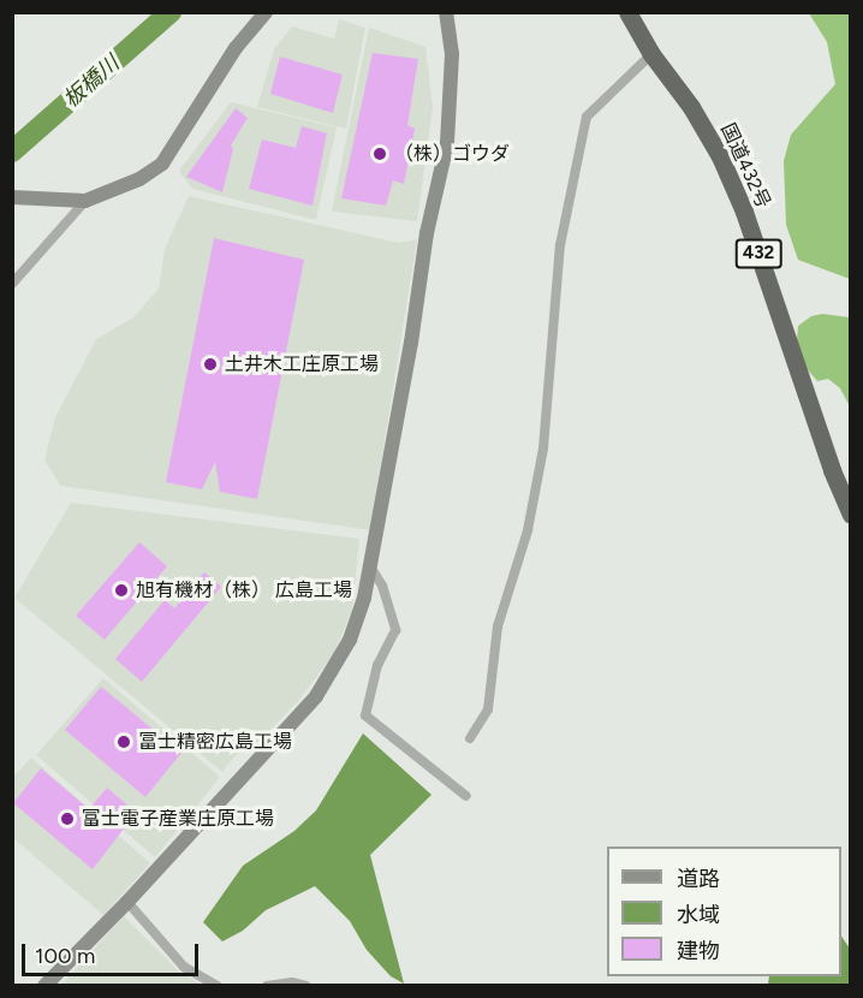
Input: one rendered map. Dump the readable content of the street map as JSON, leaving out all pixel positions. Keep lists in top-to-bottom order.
{
  "streets": {
    "highway": ["国道432号", "432"]
  },
  "water": ["板橋川"],
  "places": [
    "（株）ゴウダ",
    "土井木工庄原工場",
    "旭有機材（株） 広島工場",
    "冨士精密広島工場",
    "富士電子産業庄原工場"
  ],
  "legend": ["道路", "水域", "建物"],
  "scale_bar": "100 m"
}
